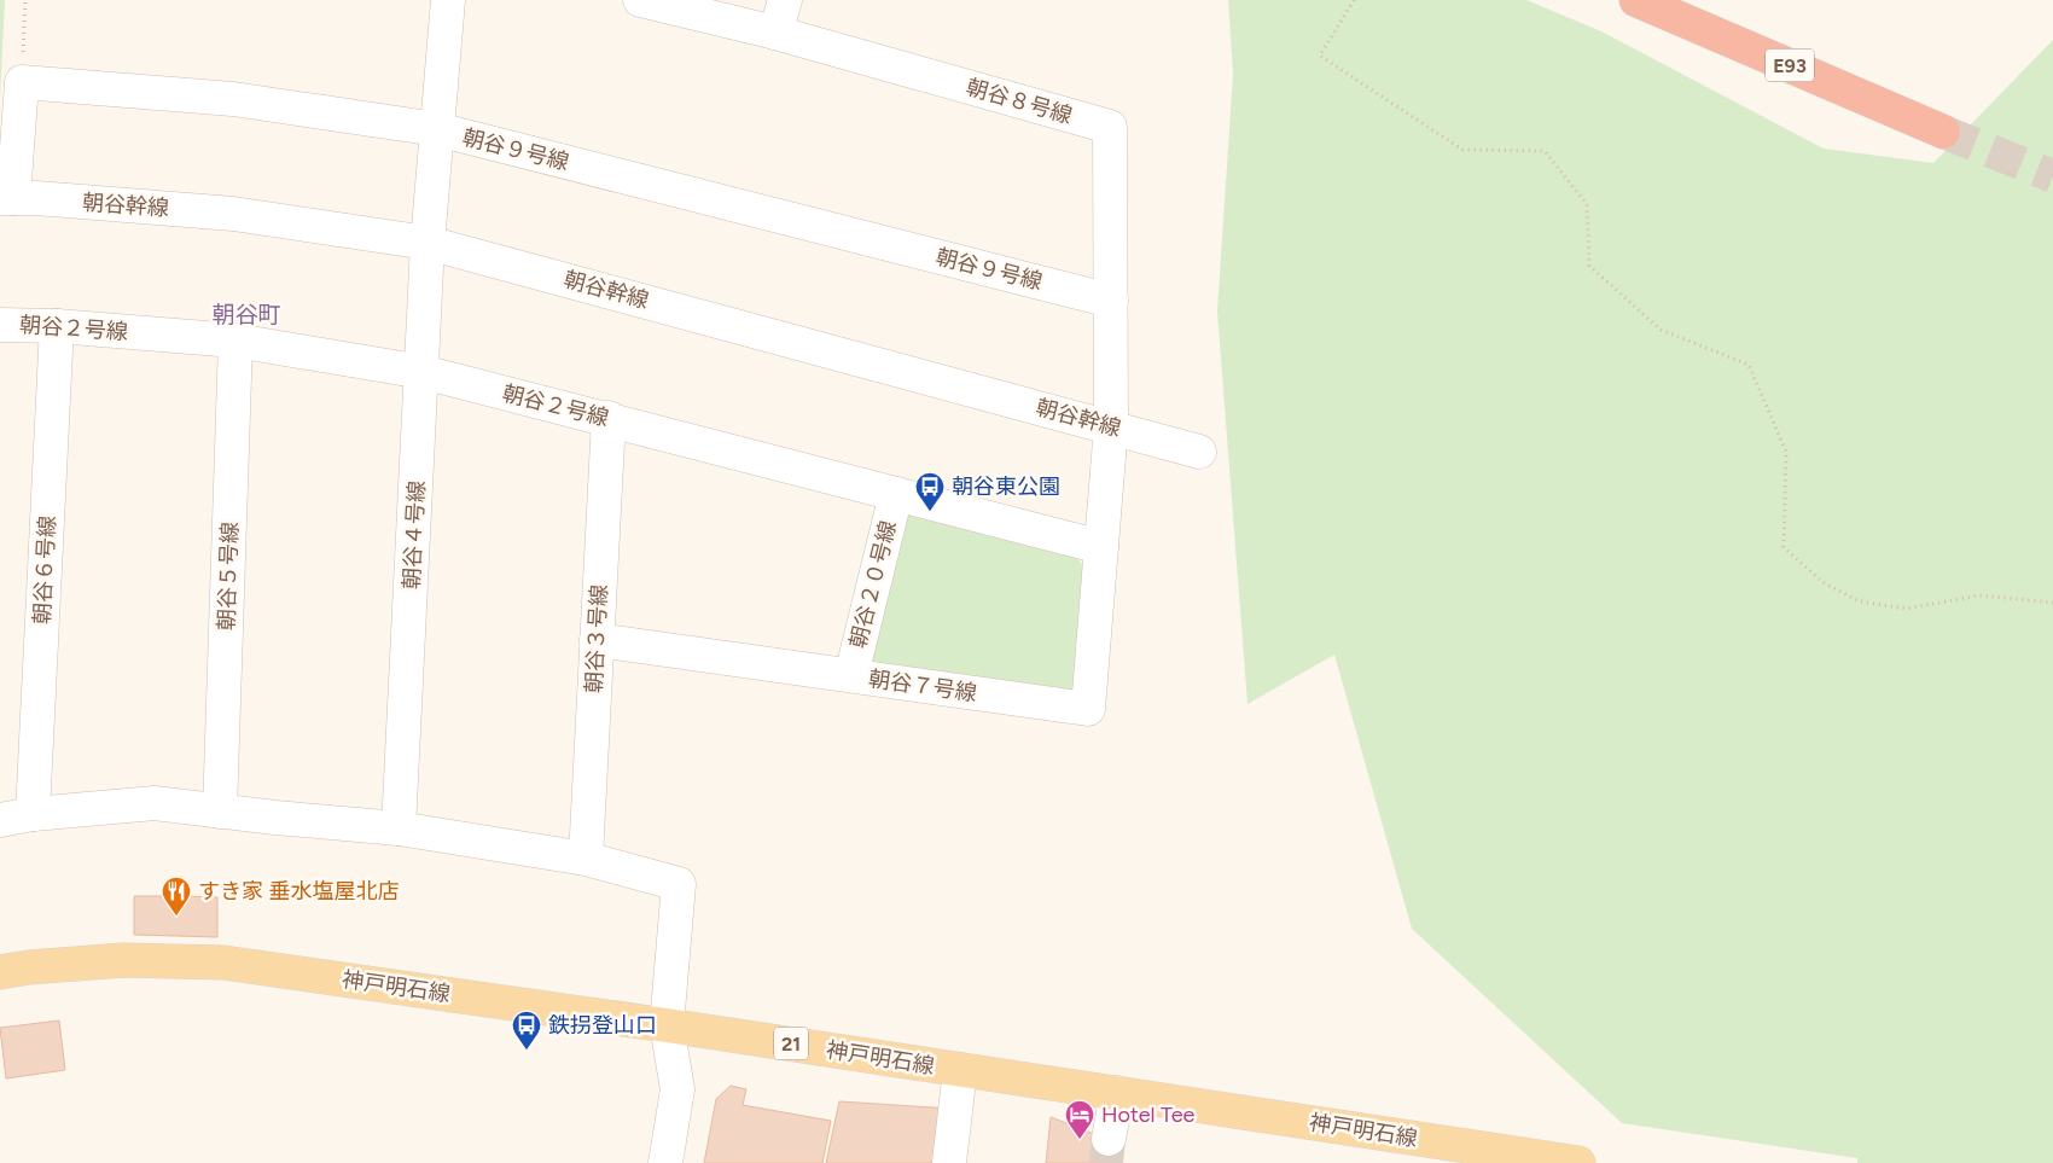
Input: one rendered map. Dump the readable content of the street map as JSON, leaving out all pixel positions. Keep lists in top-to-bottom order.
{
  "streets": {
    "highway": ["E93"],
    "main road": ["神戸明石線", "21"],
    "street": [
      "朝谷８号線",
      "朝谷９号線",
      "朝谷幹線",
      "朝谷２号線",
      "朝谷４号線",
      "朝谷６号線",
      "朝谷５号線",
      "朝谷２０号線",
      "朝谷３号線",
      "朝谷７号線"
    ]
  },
  "crossings": [
    ["朝谷８号線", "朝谷９号線"],
    ["朝谷８号線", "朝谷幹線"],
    ["朝谷８号線", "朝谷２号線"],
    ["朝谷８号線", "朝谷７号線"],
    ["朝谷９号線", "朝谷４号線"],
    ["朝谷幹線", "朝谷４号線"],
    ["朝谷２号線", "朝谷４号線"],
    ["朝谷２号線", "朝谷６号線"],
    ["朝谷２号線", "朝谷５号線"],
    ["朝谷２号線", "朝谷２０号線"],
    ["朝谷２号線", "朝谷３号線"],
    ["朝谷２号線", "朝谷７号線"],
    ["朝谷２０号線", "朝谷７号線"],
    ["朝谷３号線", "朝谷７号線"]
  ],
  "districts": ["朝谷町"],
  "places": {
    "bus stop": ["朝谷東公園", "鉄拐登山口"],
    "restaurant": ["すき家 垂水塩屋北店"],
    "hotel": ["Hotel Tee"]
  }
}
